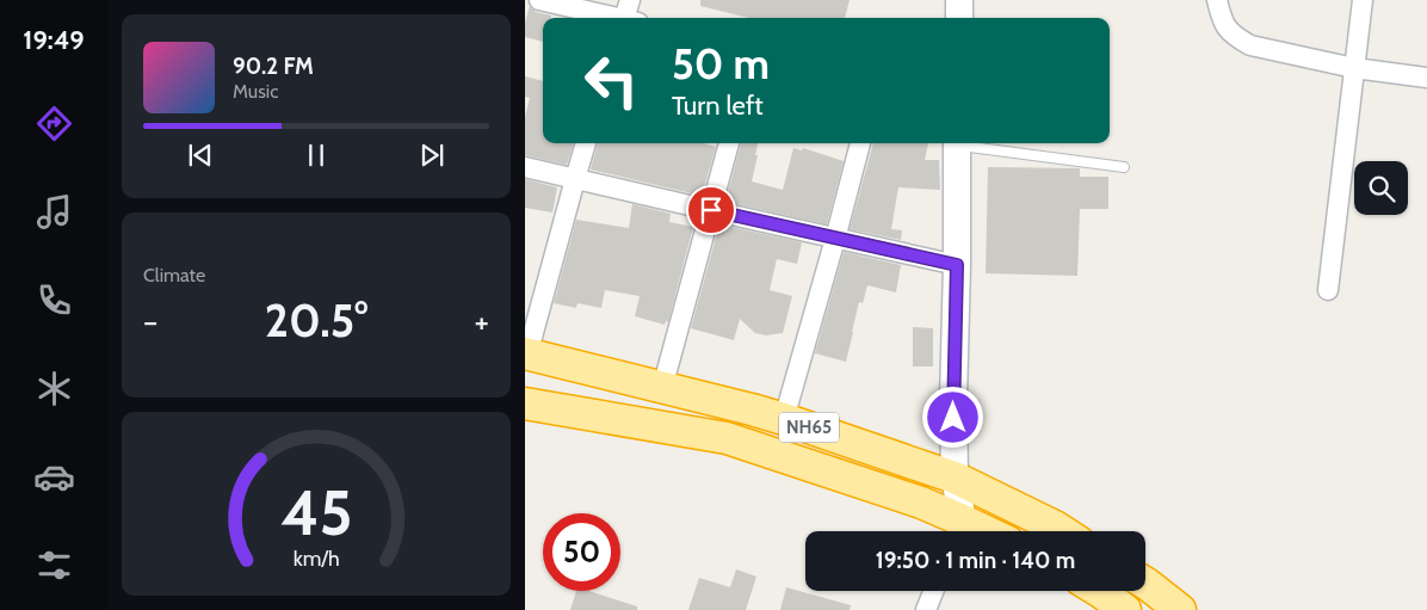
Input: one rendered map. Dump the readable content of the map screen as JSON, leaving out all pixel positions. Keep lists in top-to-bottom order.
{
  "streets": {
    "highway": ["NH65"]
  },
  "page": {
    "tabs": "19:49",
    "turn": ["50 m", "Turn left"],
    "song": ["90.2 FM", "Music"],
    "tile": "Climate",
    "heat": ["−", "20.5°", "+"],
    "limit": "50",
    "trip": "19:50 · 1 min · 140 m",
    "gauge": ["45", "km/h"]
  }
}
